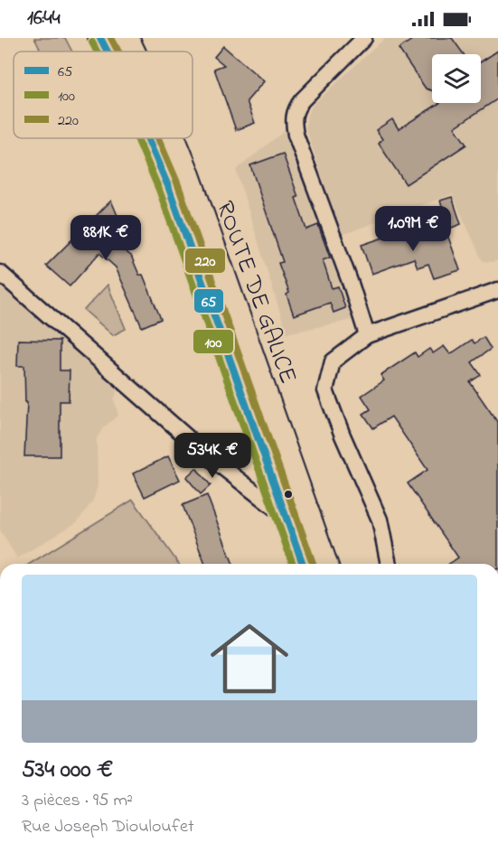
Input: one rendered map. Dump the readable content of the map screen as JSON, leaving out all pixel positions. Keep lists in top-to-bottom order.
{
  "streets": {
    "main road": ["ROUTE DE GALICE"]
  },
  "lines": ["transit line 65", "transit line 220", "transit line 100"],
  "legend": ["65", "100", "220"],
  "page": {
    "status": "16:44",
    "price": ["1.09M €", "881K €", "534K €"],
    "list": [
      {
        "name": "534 000 €",
        "note": "3 pièces · 95 m² · Rue Joseph Diouloufet"
      }
    ]
  }
}
